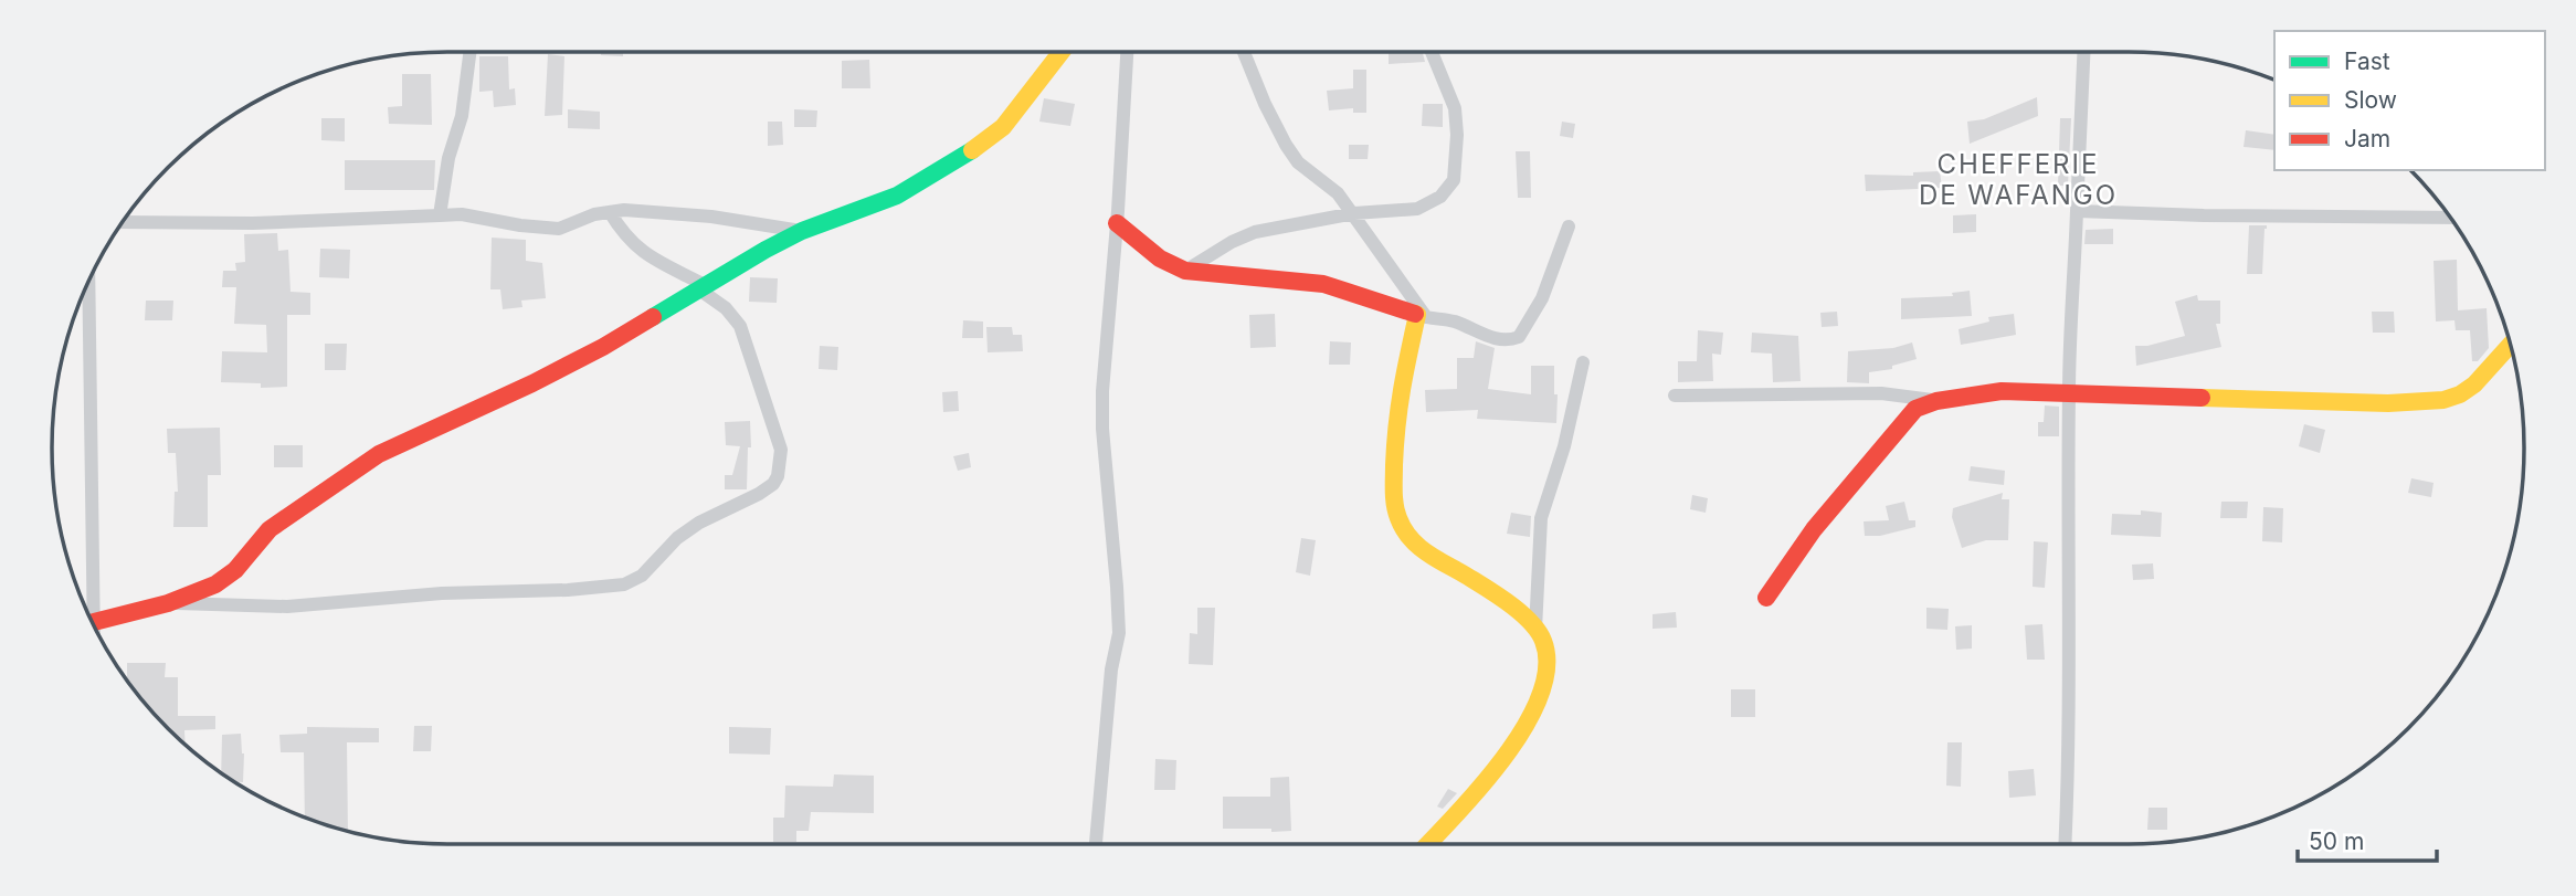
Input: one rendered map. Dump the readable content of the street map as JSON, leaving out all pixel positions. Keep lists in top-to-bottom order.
{
  "districts": ["CHEFFERIE DE WAFANGO"],
  "legend": ["Fast", "Slow", "Jam"],
  "scale_bar": "50 m"
}
